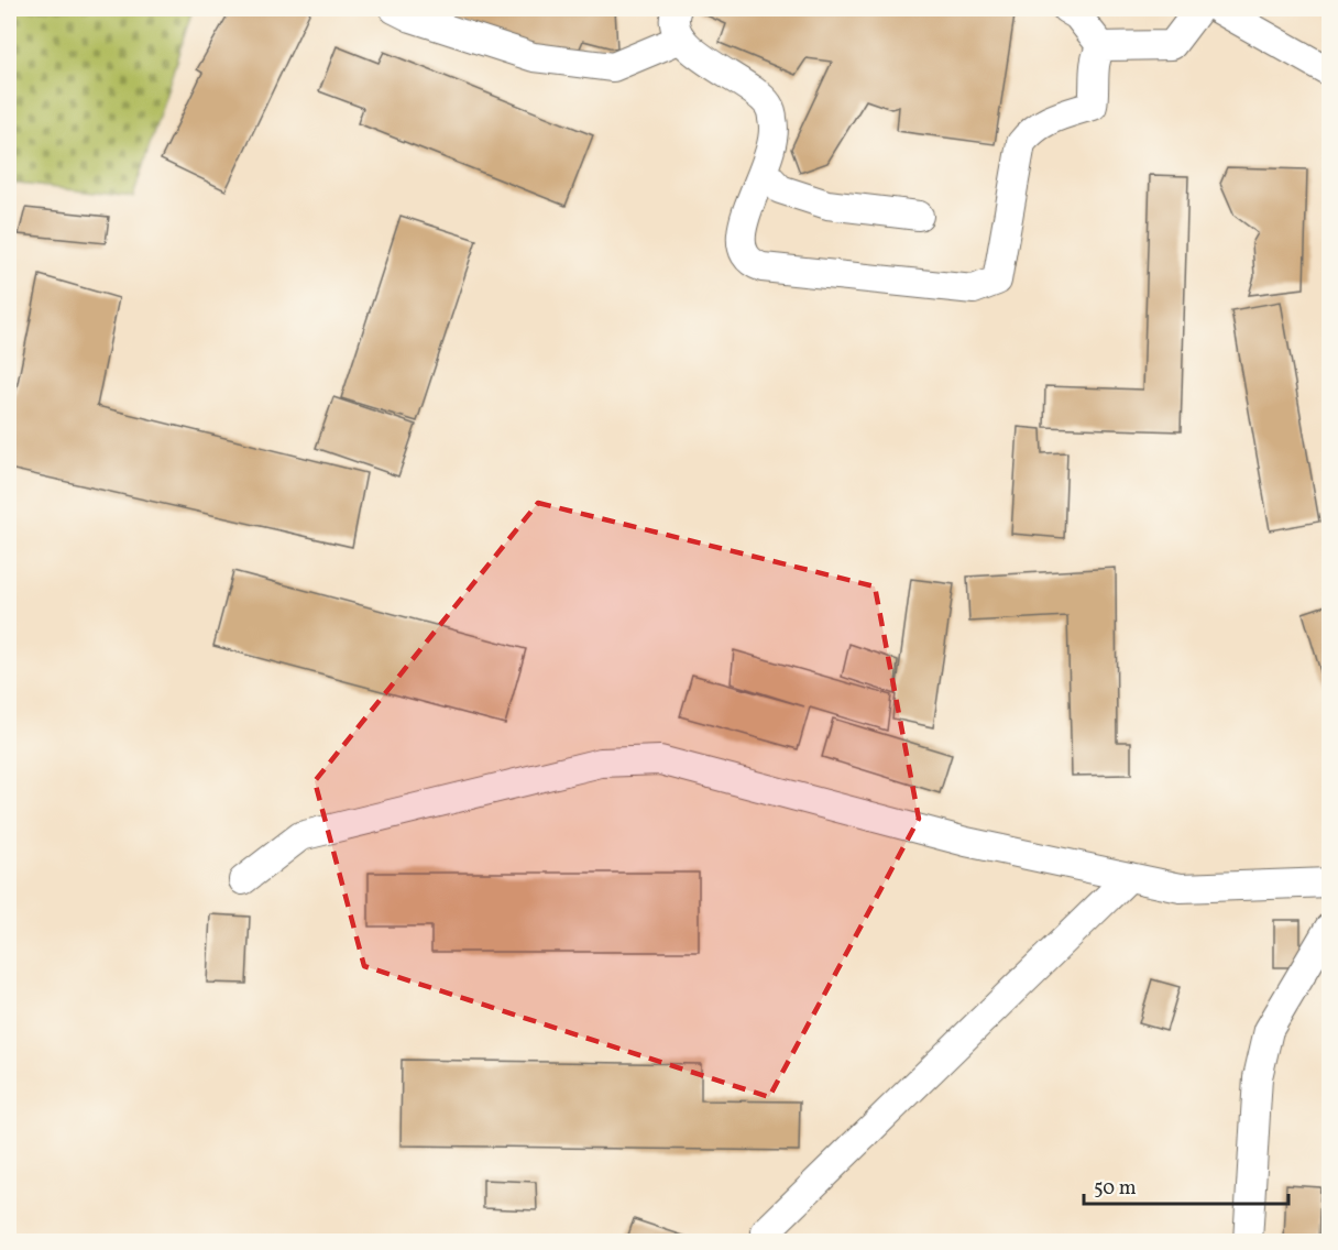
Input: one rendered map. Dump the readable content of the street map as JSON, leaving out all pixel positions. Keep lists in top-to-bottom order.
{
  "scale_bar": "50 m"
}
